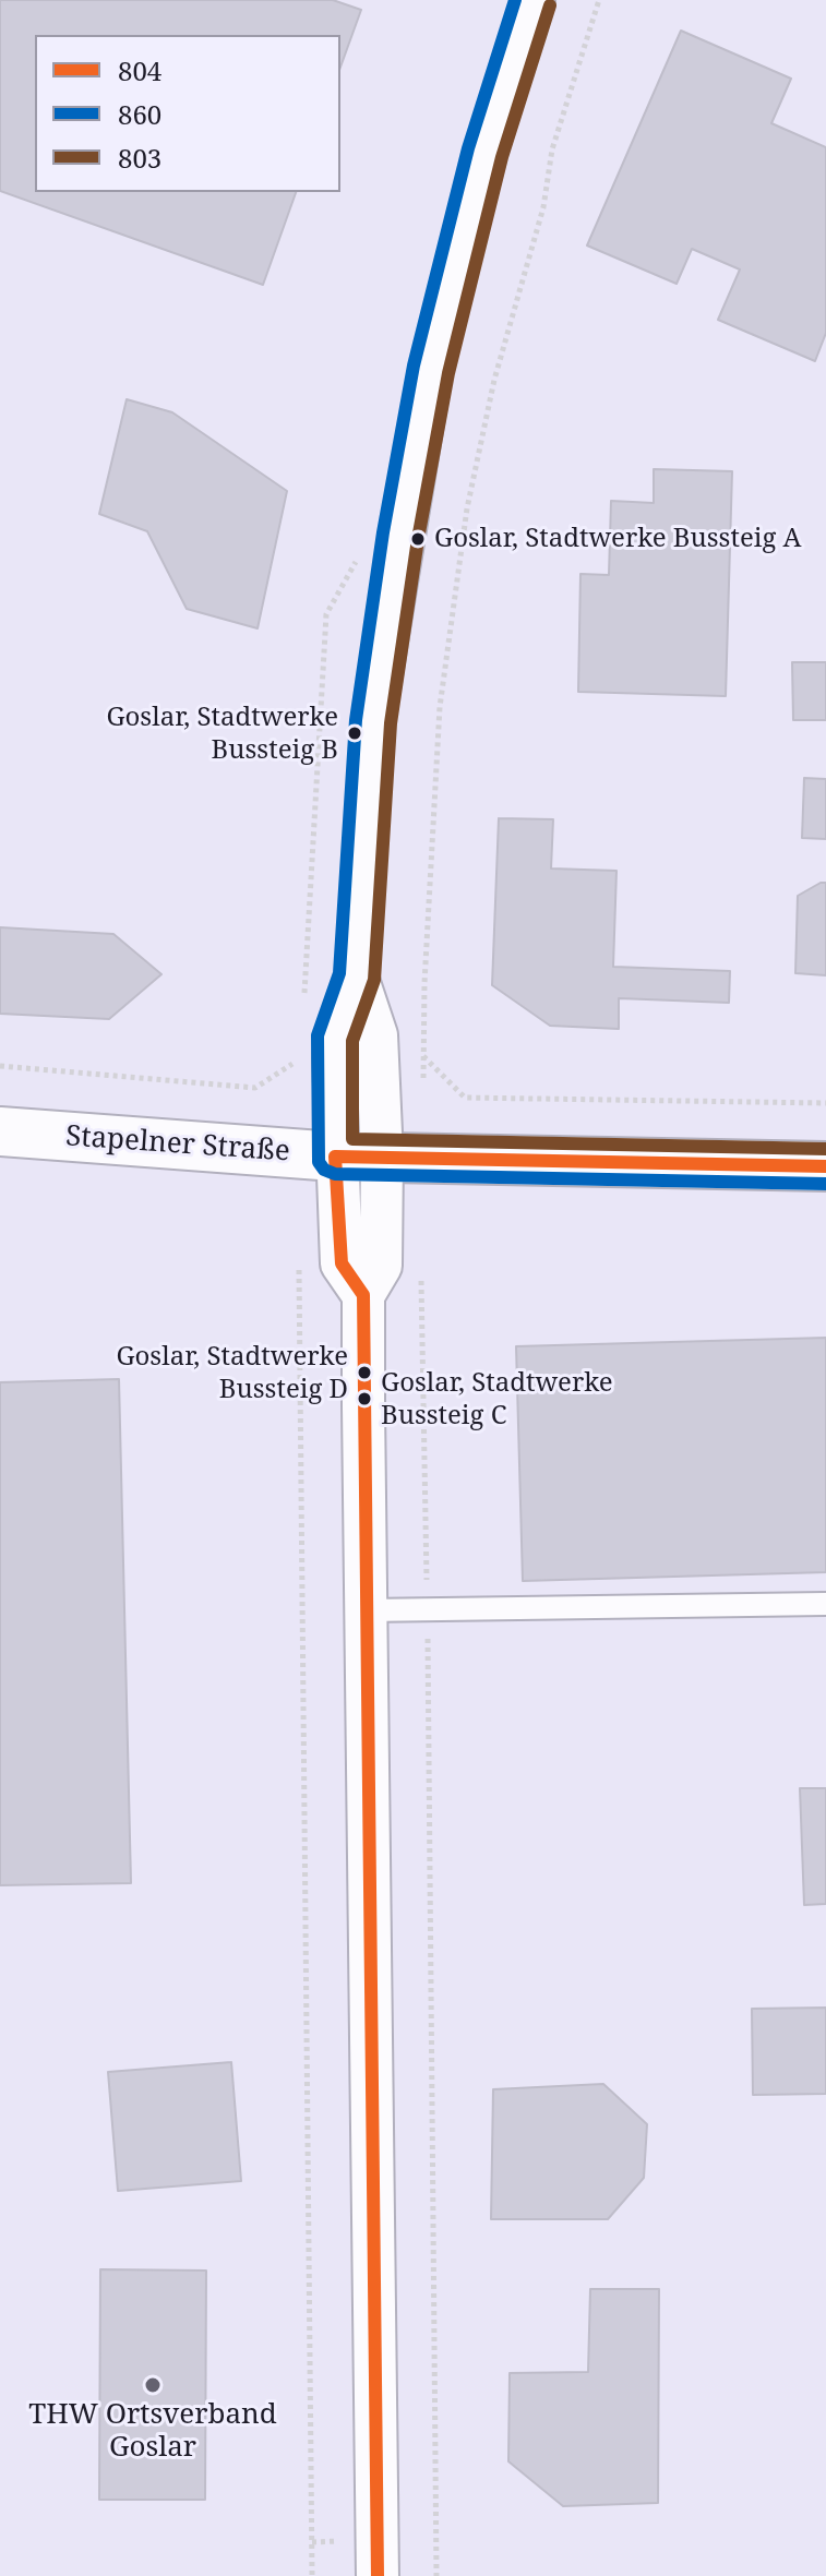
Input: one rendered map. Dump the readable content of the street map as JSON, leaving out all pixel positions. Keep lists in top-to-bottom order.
{
  "streets": {
    "street": ["Stapelner Straße"]
  },
  "places": [
    "Goslar, Stadtwerke Bussteig A",
    "Goslar, Stadtwerke Bussteig B",
    "Goslar, Stadtwerke Bussteig D",
    "Goslar, Stadtwerke Bussteig C",
    "THW Ortsverband Goslar"
  ],
  "lines": ["transit line 860", "transit line 803", "transit line 804"],
  "legend": ["804", "860", "803"]
}
